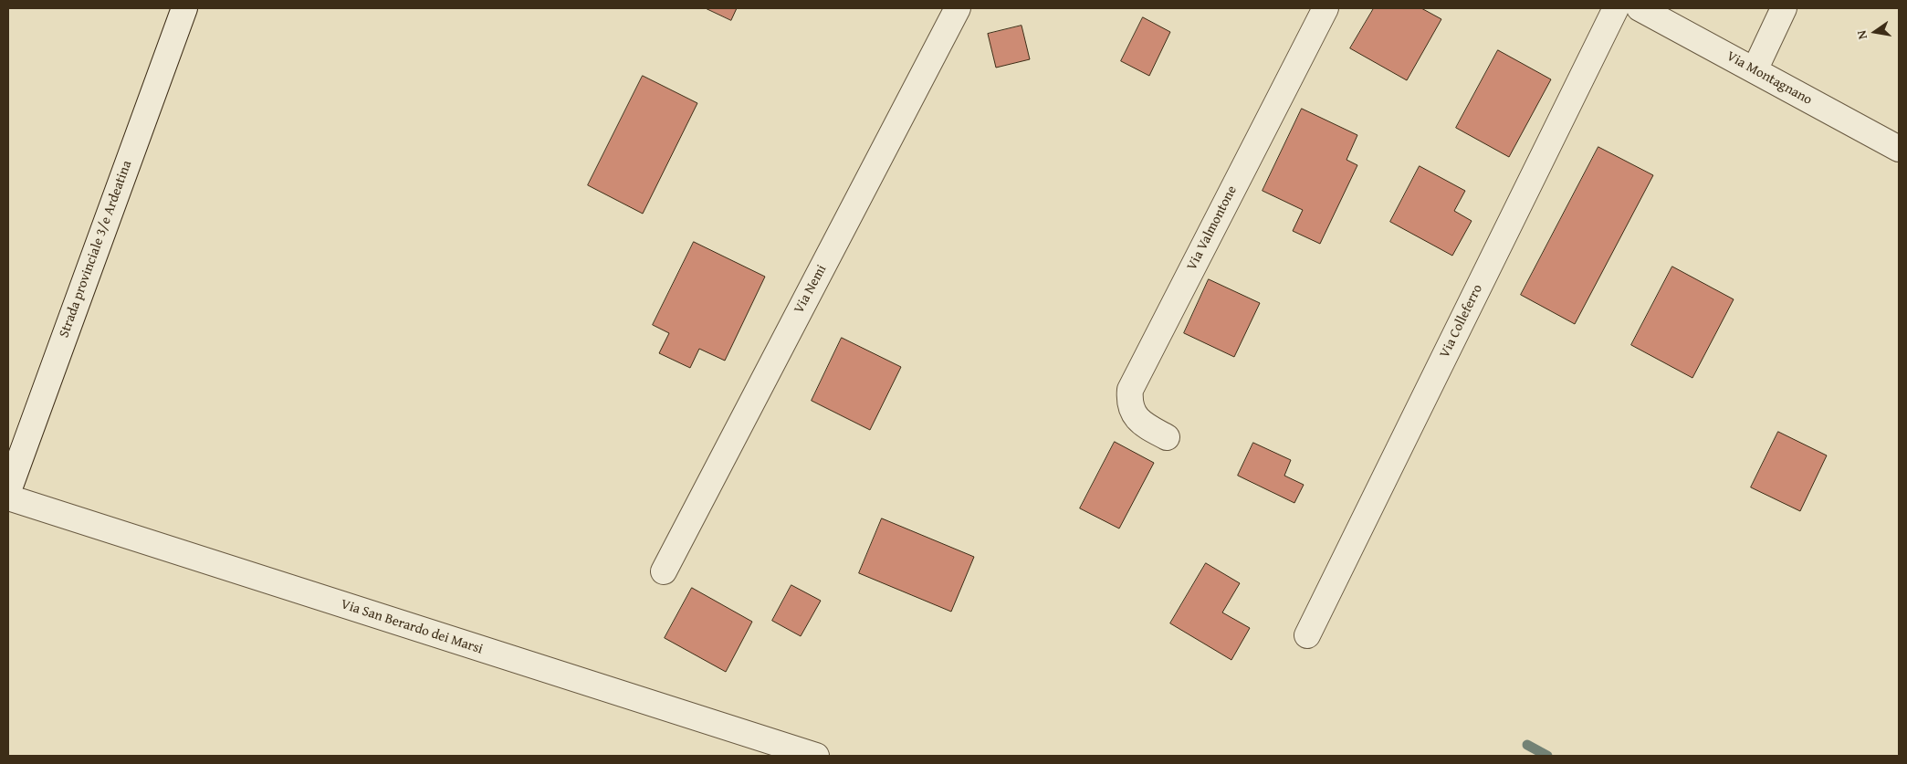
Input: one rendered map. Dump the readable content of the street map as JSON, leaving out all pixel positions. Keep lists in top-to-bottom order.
{
  "streets": {
    "street": [
      "Via Montagnano",
      "Via Valmontone",
      "Strada provinciale 3/e Ardeatina",
      "Via Nemi",
      "Via Colleferro",
      "Via San Berardo dei Marsi"
    ]
  },
  "north": "left"
}
